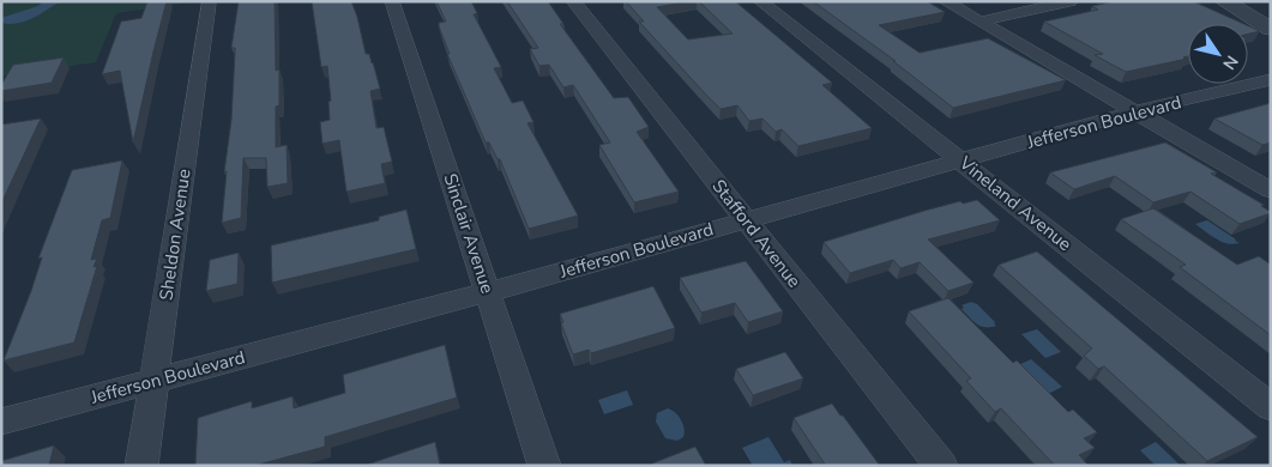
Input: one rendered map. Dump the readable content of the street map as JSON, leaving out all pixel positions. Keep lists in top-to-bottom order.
{
  "streets": {
    "street": [
      "Jefferson Boulevard",
      "Vineland Avenue",
      "Sinclair Avenue",
      "Stafford Avenue",
      "Sheldon Avenue"
    ]
  },
  "crossings": [
    ["Jefferson Boulevard", "Vineland Avenue"],
    ["Jefferson Boulevard", "Sinclair Avenue"],
    ["Jefferson Boulevard", "Stafford Avenue"],
    ["Jefferson Boulevard", "Sheldon Avenue"]
  ],
  "north": "bottom right"
}
